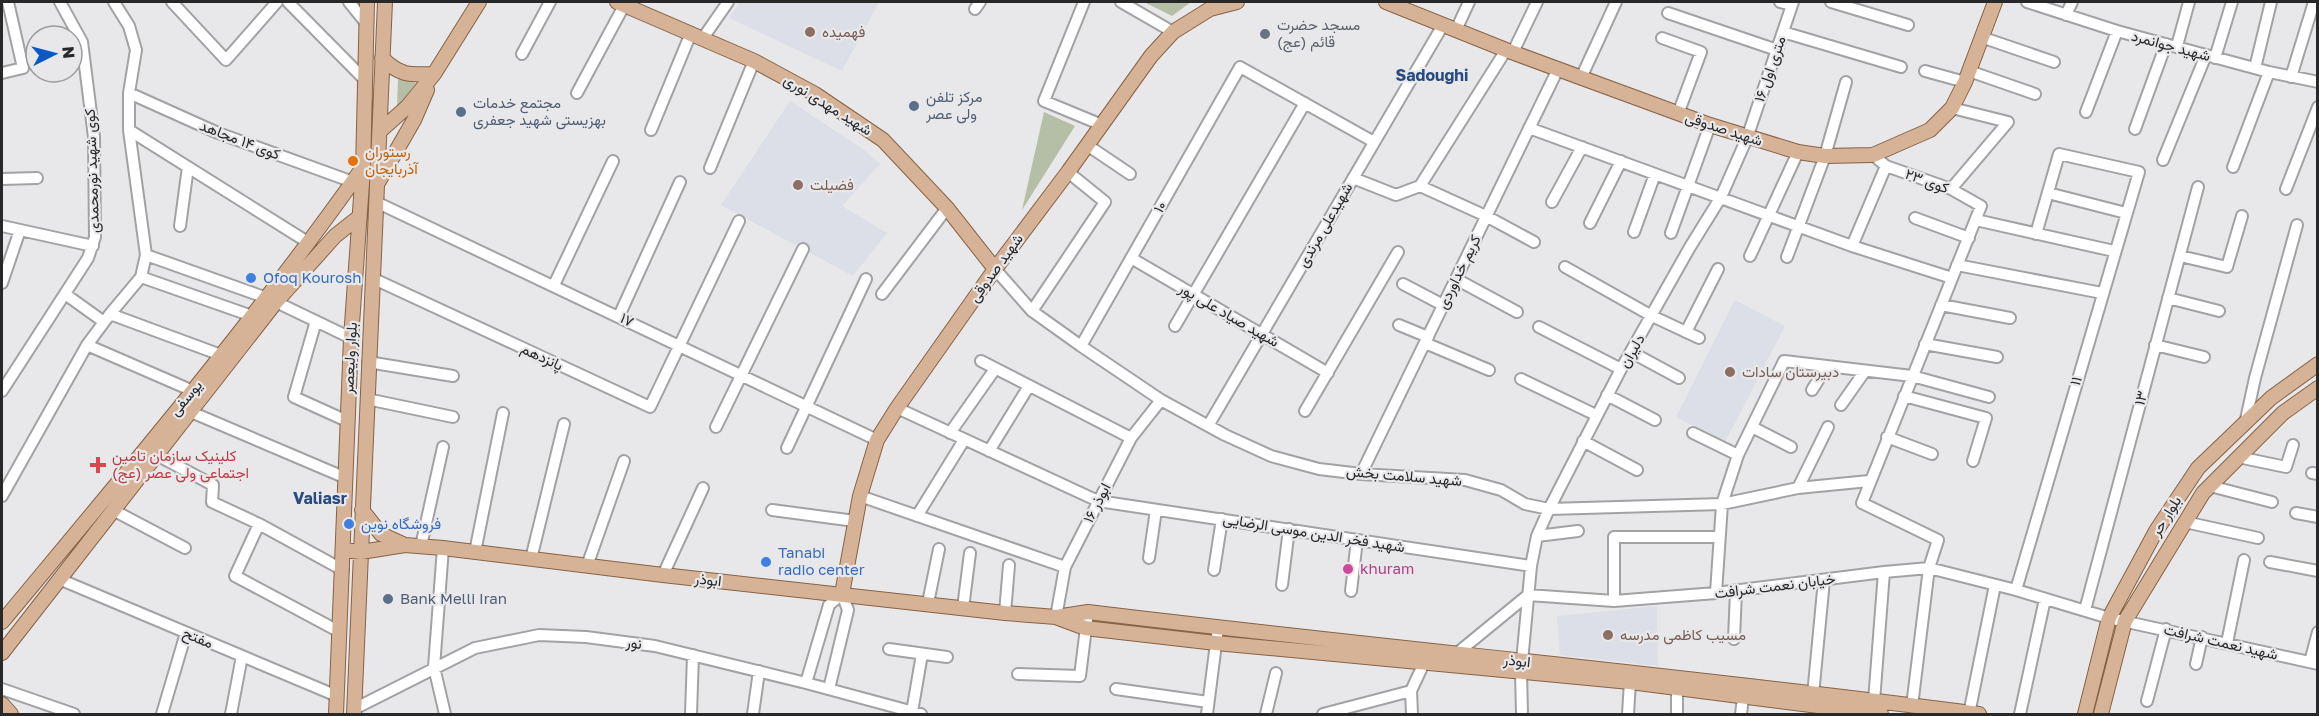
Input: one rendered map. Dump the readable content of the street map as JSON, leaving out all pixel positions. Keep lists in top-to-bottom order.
{
  "streets": {
    "main road": [
      "شهید مهدی نوری",
      "شهید صدوقی",
      "بلوار ولیعصر",
      "یوسفی",
      "بلوار حر",
      "ابوذر"
    ],
    "street": [
      "شهید جوانمرد",
      "۱۶ متری اول",
      "کوی ۱۴ مجاهد",
      "کوی شهید نورمحمدی",
      "کوی ۲۳",
      "۱۰",
      "شهیدعلی مرندی",
      "کریم خداوردی",
      "شهید صیاد علی پور",
      "۱۷",
      "دلیران",
      "پانزدهم",
      "۱۱",
      "۱۳",
      "شهید سلامت بخش",
      "۱۶ ابوذر",
      "شهید فخر الدین موسی الرضایی",
      "خیابان نعمت شرافت",
      "مفتح",
      "شهید نعمت شرافت",
      "نور"
    ]
  },
  "crossings": [
    ["۱۶ متری اول", "شهید صدوقی"],
    ["۱۶ متری اول", "دلیران"],
    ["شهید مهدی نوری", "شهید صدوقی"],
    ["شهید مهدی نوری", "شهید سلامت بخش"],
    ["شهید صدوقی", "کوی ۲۳"],
    ["شهید صدوقی", "شهیدعلی مرندی"],
    ["شهید صدوقی", "کریم خداوردی"],
    ["شهید صدوقی", "۱۷"],
    ["شهید صدوقی", "شهید سلامت بخش"],
    ["شهید صدوقی", "شهید فخر الدین موسی الرضایی"],
    ["شهید صدوقی", "ابوذر"],
    ["کوی ۱۴ مجاهد", "یوسفی"],
    ["۱۰", "شهید صیاد علی پور"],
    ["۱۰", "شهید سلامت بخش"],
    ["شهیدعلی مرندی", "شهید صیاد علی پور"],
    ["شهیدعلی مرندی", "شهید سلامت بخش"],
    ["کریم خداوردی", "شهید سلامت بخش"],
    ["۱۷", "پانزدهم"],
    ["۱۷", "بلوار ولیعصر"],
    ["دلیران", "شهید سلامت بخش"],
    ["پانزدهم", "بلوار ولیعصر"],
    ["بلوار ولیعصر", "یوسفی"],
    ["بلوار ولیعصر", "ابوذر"],
    ["بلوار ولیعصر", "مفتح"],
    ["بلوار ولیعصر", "نور"],
    ["۱۱", "خیابان نعمت شرافت"],
    ["یوسفی", "مفتح"],
    ["۱۳", "خیابان نعمت شرافت"],
    ["شهید سلامت بخش", "۱۶ ابوذر"],
    ["۱۶ ابوذر", "شهید فخر الدین موسی الرضایی"],
    ["۱۶ ابوذر", "ابوذر"],
    ["بلوار حر", "خیابان نعمت شرافت"],
    ["بلوار حر", "شهید نعمت شرافت"],
    ["خیابان نعمت شرافت", "شهید نعمت شرافت"]
  ],
  "districts": ["Sadoughi", "Valiasr"],
  "places": {
    "other": [
      "فهمیده",
      "مسجد حضرت قائم (عج)",
      "مرکز تلفن ولی عصر",
      "مجتمع خدمات بهزیستی شهید جعفری",
      "رستوران آذربایجان",
      "فضیلت",
      "Ofoq Kourosh",
      "دبیرستان سادات",
      "فروشگاه نوین",
      "Tanabi radio center",
      "khuram",
      "Bank Melli Iran",
      "مسیب کاظمی مدرسه"
    ],
    "health": ["کلینیک سازمان تامین اجتماعی ولی عصر (عج)"]
  },
  "north": "right"
}
